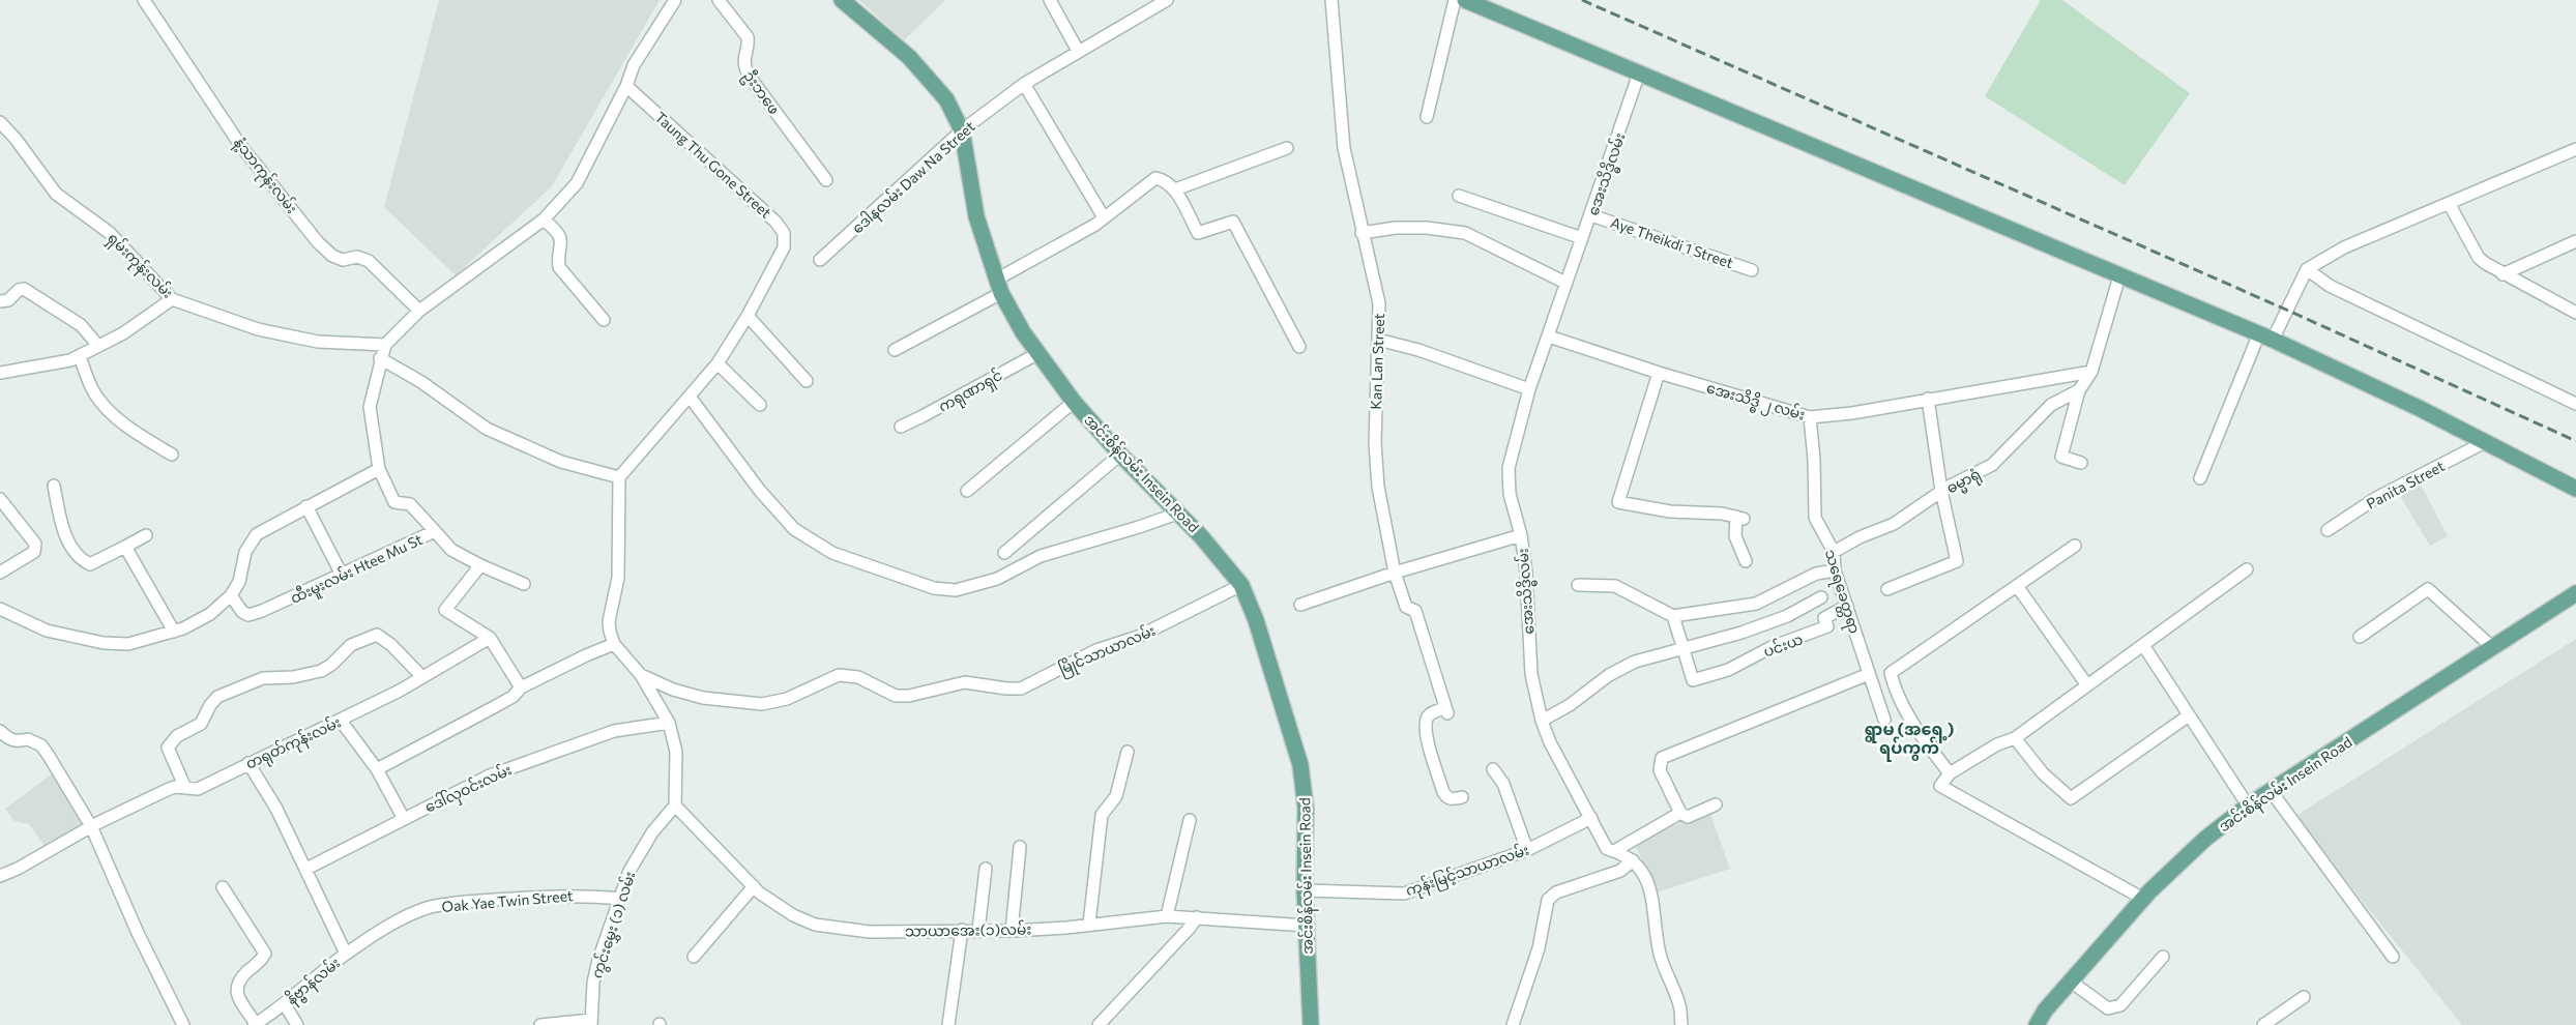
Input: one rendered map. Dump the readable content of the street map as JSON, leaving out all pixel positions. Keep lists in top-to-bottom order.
{
  "streets": {
    "main road": ["အင်းစိန်လမ်း Insein Road"],
    "street": [
      "ဦးဘဖေ",
      "Taung Thu Gone Street",
      "အေးသိဒ္ဓိလမ်း",
      "နံ့သာကုန်းလမ်း",
      "ဒေါနလမ်း Daw Na Street",
      "Aye Theikdi 1 Street",
      "ရှမ်းကုန်းလမ်း",
      "Kan Lan Street",
      "ကရုဏာရှင်",
      "အေးသိဒ္ဓိ ၂ လမ်း",
      "ဓမ္မာရုံ",
      "Panita Street",
      "ထီးမူးလမ်း Htee Mu St",
      "သရေခေတ္တရာ",
      "ပင်းယ",
      "မြိုင်သာယာလမ်း",
      "တရုတ်ကုန်းလမ်း",
      "ဒေါ်လှဝင်းလမ်း",
      "ကုန်းမြင့်သာယာလမ်း",
      "Oak Yae Twin Street",
      "ကွင်းမွှေး (၁) လမ်း",
      "သာယာအေး(၁)လမ်း",
      "နိဗ္ဗာန်လမ်း"
    ]
  },
  "crossings": [
    ["အေးသိဒ္ဓိလမ်း", "Aye Theikdi 1 Street"],
    ["အေးသိဒ္ဓိလမ်း", "အေးသိဒ္ဓိ ၂ လမ်း"],
    ["အေးသိဒ္ဓိလမ်း", "ကုန်းမြင့်သာယာလမ်း"],
    ["ဒေါနလမ်း Daw Na Street", "အင်းစိန်လမ်း Insein Road"],
    ["ကရုဏာရှင်", "အင်းစိန်လမ်း Insein Road"],
    ["အေးသိဒ္ဓိ ၂ လမ်း", "သရေခေတ္တရာ"],
    ["အင်းစိန်လမ်း Insein Road", "မြိုင်သာယာလမ်း"],
    ["အင်းစိန်လမ်း Insein Road", "ကုန်းမြင့်သာယာလမ်း"],
    ["အင်းစိန်လမ်း Insein Road", "သာယာအေး(၁)လမ်း"],
    ["ဓမ္မာရုံ", "သရေခေတ္တရာ"],
    ["သရေခေတ္တရာ", "ပင်းယ"],
    ["Oak Yae Twin Street", "ကွင်းမွှေး (၁) လမ်း"],
    ["Oak Yae Twin Street", "နိဗ္ဗာန်လမ်း"],
    ["ကွင်းမွှေး (၁) လမ်း", "သာယာအေး(၁)လမ်း"]
  ],
  "districts": ["ရွာမ (အရှေ့) ရပ်ကွက်"]
}
